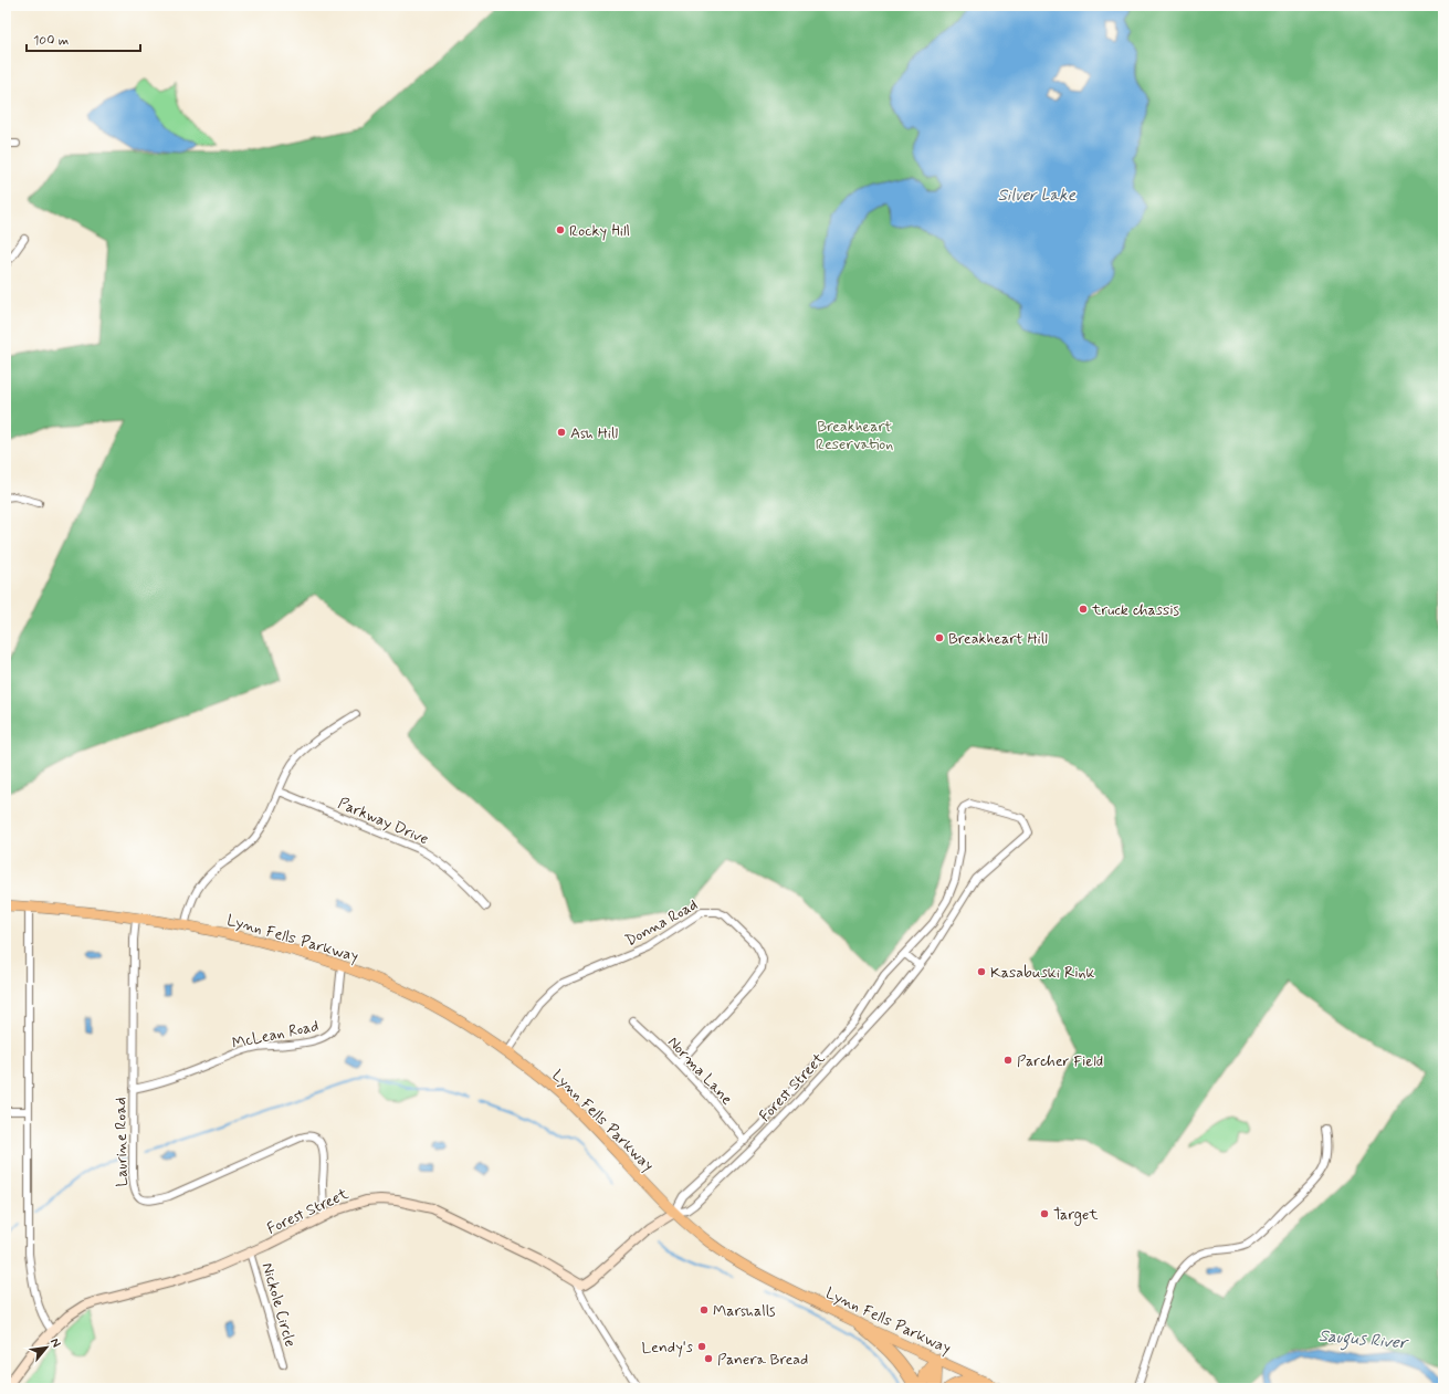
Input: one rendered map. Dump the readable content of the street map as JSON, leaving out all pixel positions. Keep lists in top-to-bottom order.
{
  "streets": {
    "main road": ["Lynn Fells Parkway"],
    "street": [
      "Parkway Drive",
      "Donna Road",
      "McLean Road",
      "Norma Lane",
      "Forest Street",
      "Laurine Road",
      "Nickole Circle"
    ]
  },
  "crossings": [
    ["Donna Road", "Lynn Fells Parkway"],
    ["Donna Road", "Norma Lane"],
    ["Lynn Fells Parkway", "McLean Road"],
    ["Lynn Fells Parkway", "Forest Street"],
    ["Lynn Fells Parkway", "Laurine Road"],
    ["McLean Road", "Laurine Road"],
    ["Norma Lane", "Forest Street"],
    ["Forest Street", "Laurine Road"],
    ["Forest Street", "Nickole Circle"]
  ],
  "water": ["Silver Lake", "Saugus River"],
  "parks": ["Breakheart Reservation"],
  "places": [
    "Rocky Hill",
    "Ash Hill",
    "truck chassis",
    "Breakheart Hill",
    "Kasabuski Rink",
    "Parcher Field",
    "Target",
    "Marshalls",
    "Lendy's",
    "Panera Bread"
  ],
  "scale_bar": "100 m",
  "north": "top right"
}
